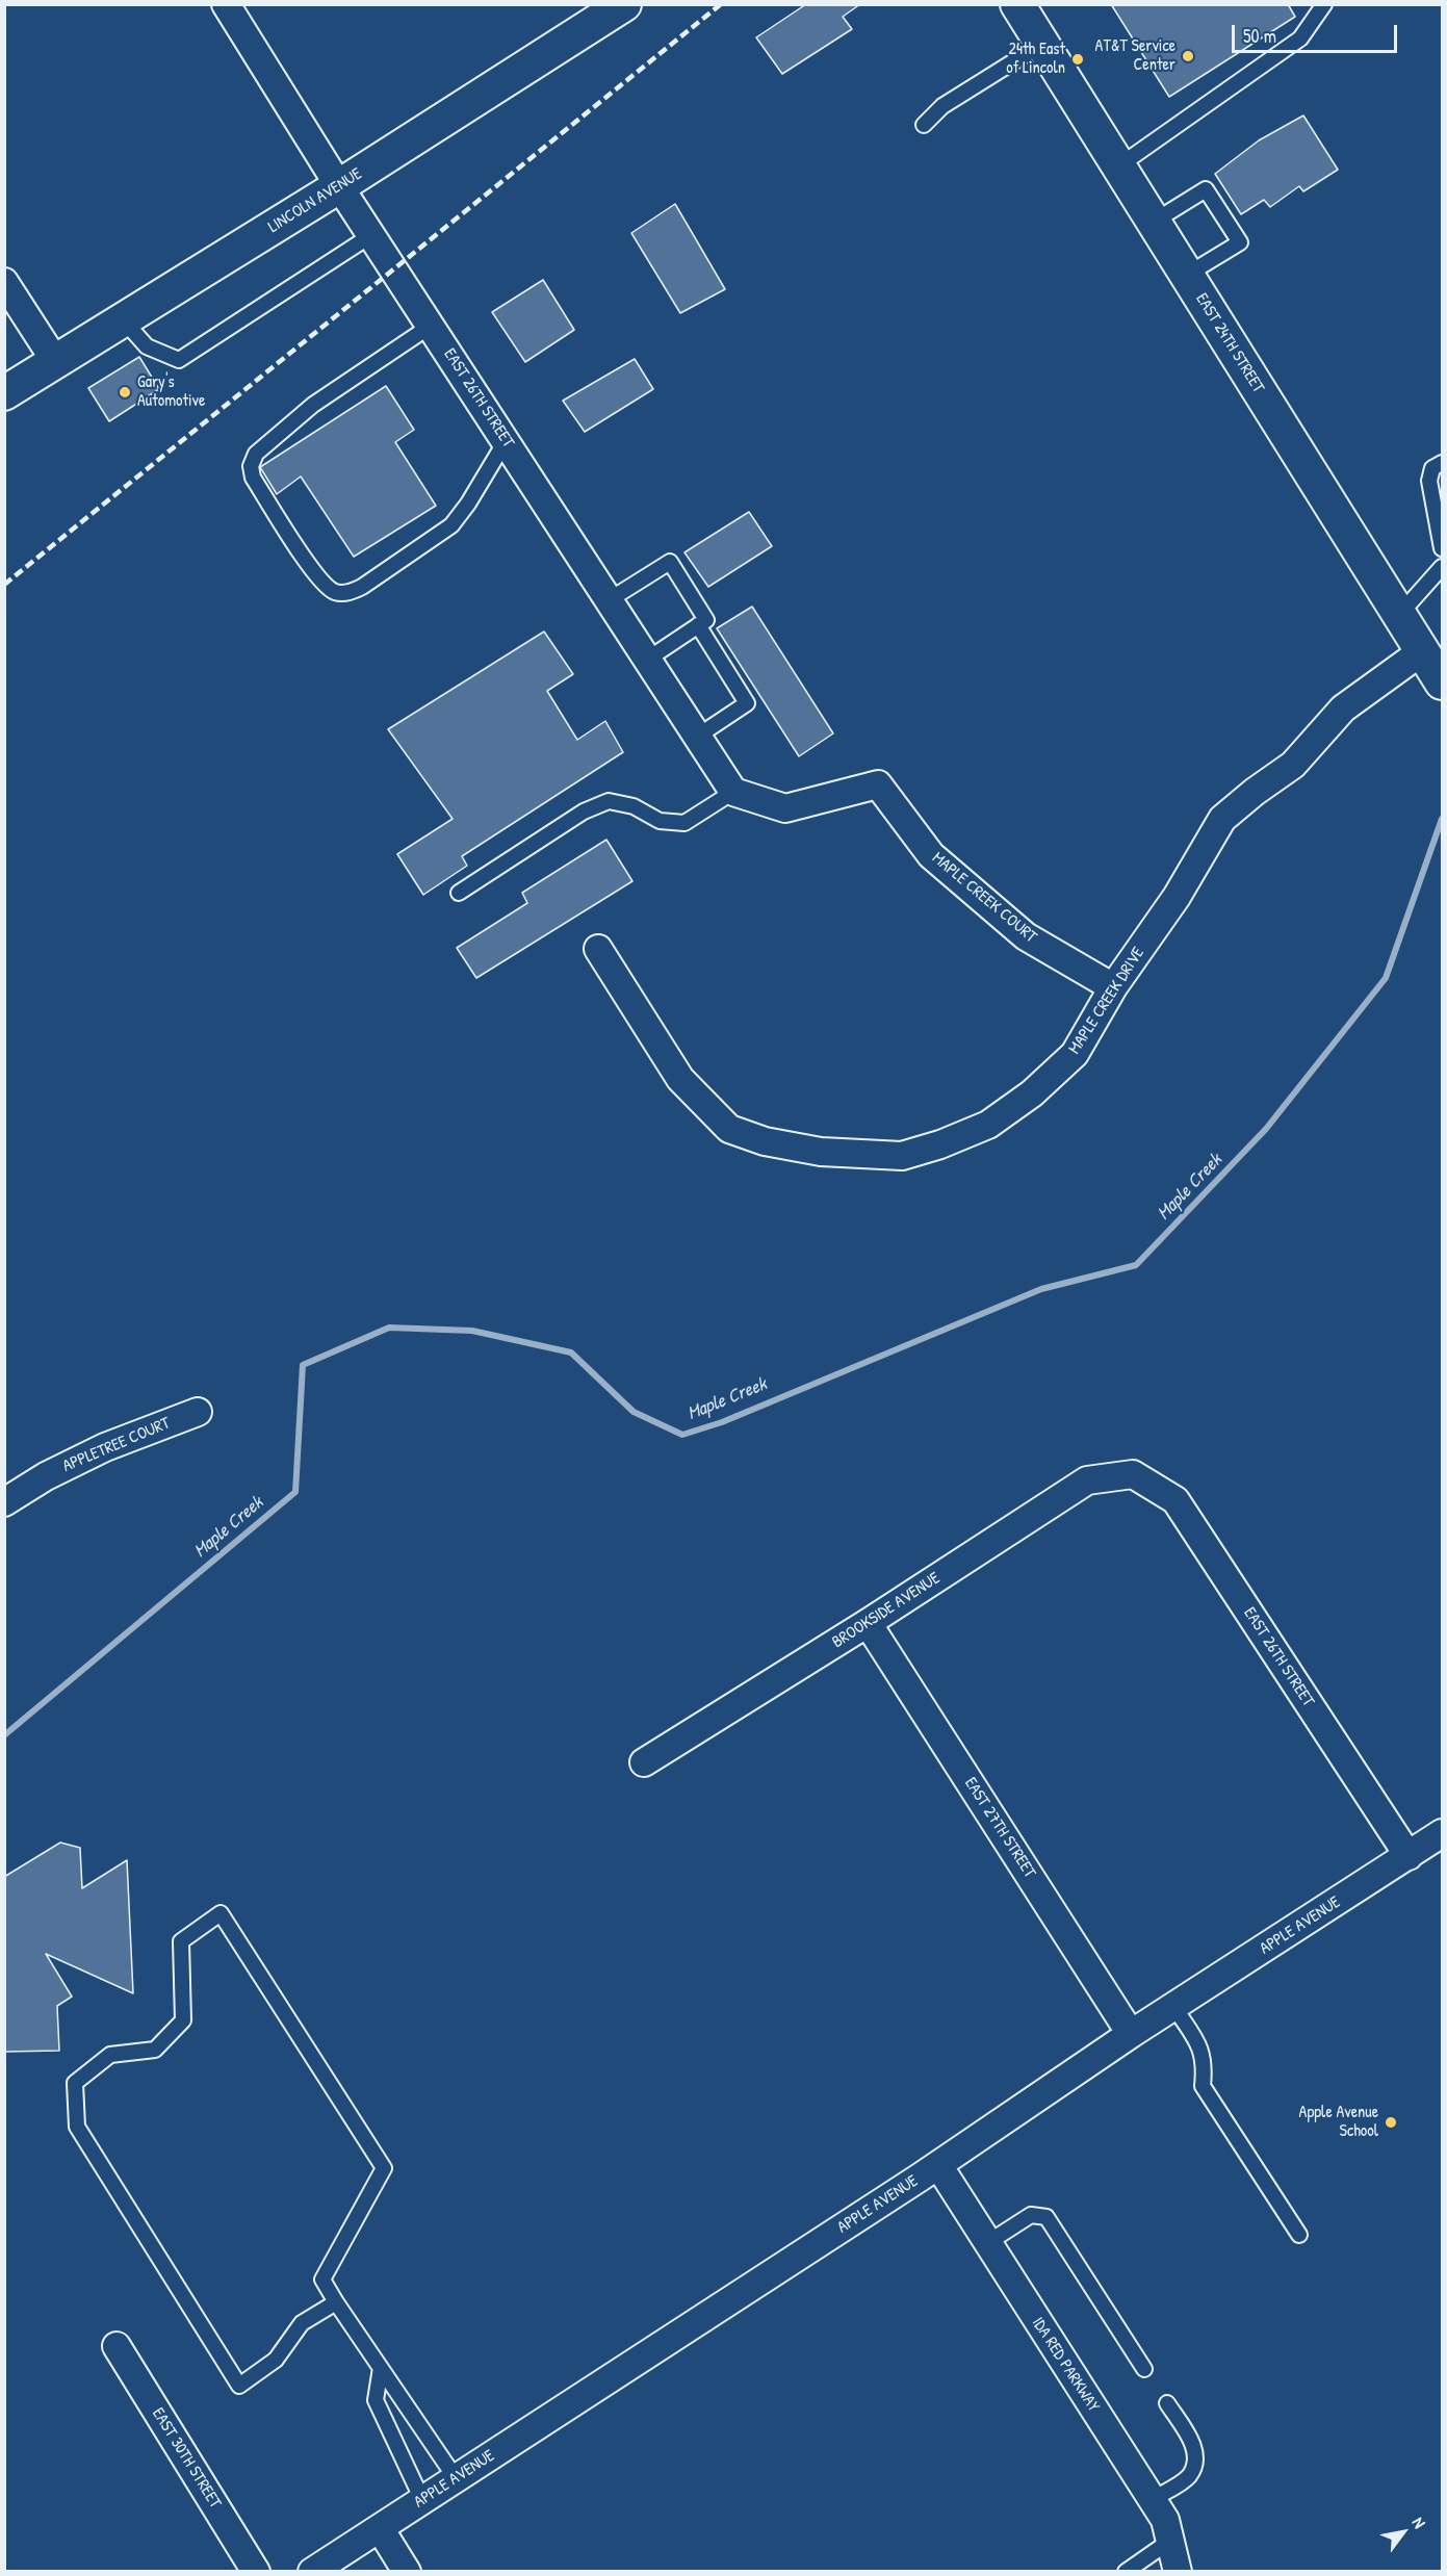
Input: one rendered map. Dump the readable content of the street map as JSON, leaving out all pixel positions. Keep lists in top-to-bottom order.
{
  "streets": {
    "street": [
      "LINCOLN AVENUE",
      "EAST 24TH STREET",
      "EAST 26TH STREET",
      "MAPLE CREEK COURT",
      "MAPLE CREEK DRIVE",
      "APPLETREE COURT",
      "BROOKSIDE AVENUE",
      "EAST 27TH STREET",
      "APPLE AVENUE",
      "IDA RED PARKWAY",
      "EAST 30TH STREET"
    ]
  },
  "crossings": [
    ["LINCOLN AVENUE", "EAST 26TH STREET"],
    ["EAST 24TH STREET", "MAPLE CREEK DRIVE"],
    ["EAST 26TH STREET", "MAPLE CREEK COURT"],
    ["EAST 26TH STREET", "BROOKSIDE AVENUE"],
    ["EAST 26TH STREET", "APPLE AVENUE"],
    ["MAPLE CREEK COURT", "MAPLE CREEK DRIVE"],
    ["BROOKSIDE AVENUE", "EAST 27TH STREET"],
    ["EAST 27TH STREET", "APPLE AVENUE"],
    ["APPLE AVENUE", "IDA RED PARKWAY"]
  ],
  "water": ["Maple Creek"],
  "places": [
    "AT&T Service Center",
    "24th East of Lincoln",
    "Gary's Automotive",
    "Apple Avenue School"
  ],
  "scale_bar": "50 m",
  "north": "top right"
}
